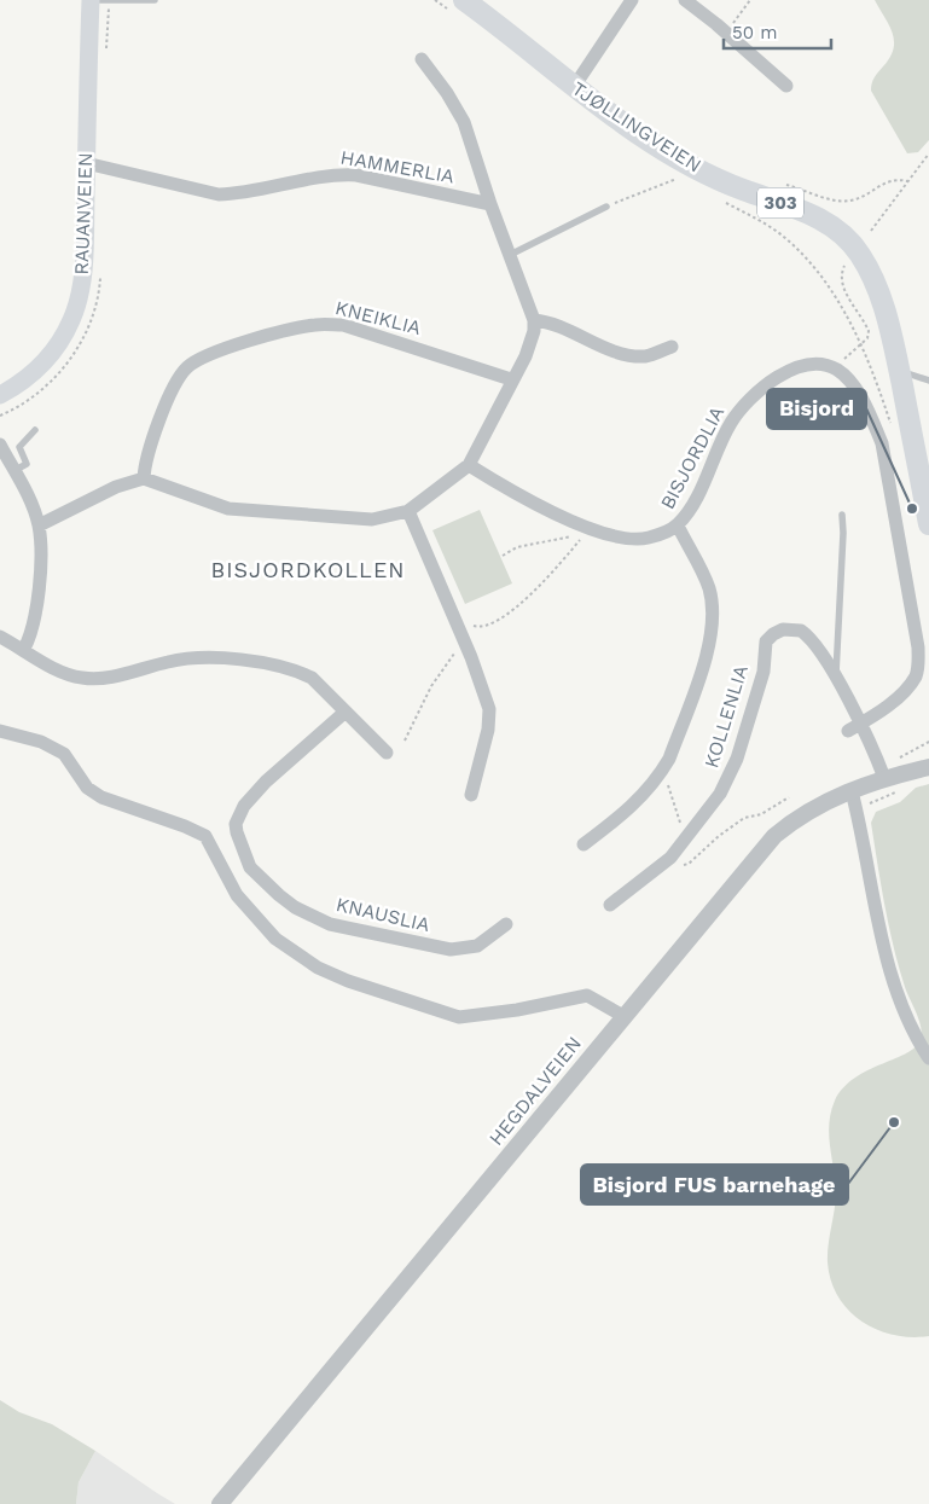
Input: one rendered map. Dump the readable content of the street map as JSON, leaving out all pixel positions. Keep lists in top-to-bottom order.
{
  "streets": {
    "main road": ["TJØLLINGVEIEN", "303", "RAUANVEIEN"],
    "street": [
      "HAMMERLIA",
      "KNEIKLIA",
      "BISJORDLIA",
      "KOLLENLIA",
      "KNAUSLIA",
      "HEGDALVEIEN"
    ]
  },
  "crossings": [
    ["HAMMERLIA", "RAUANVEIEN"],
    ["KOLLENLIA", "HEGDALVEIEN"]
  ],
  "districts": ["BISJORDKOLLEN"],
  "places": ["Bisjord", "Bisjord FUS barnehage"],
  "scale_bar": "50 m"
}
